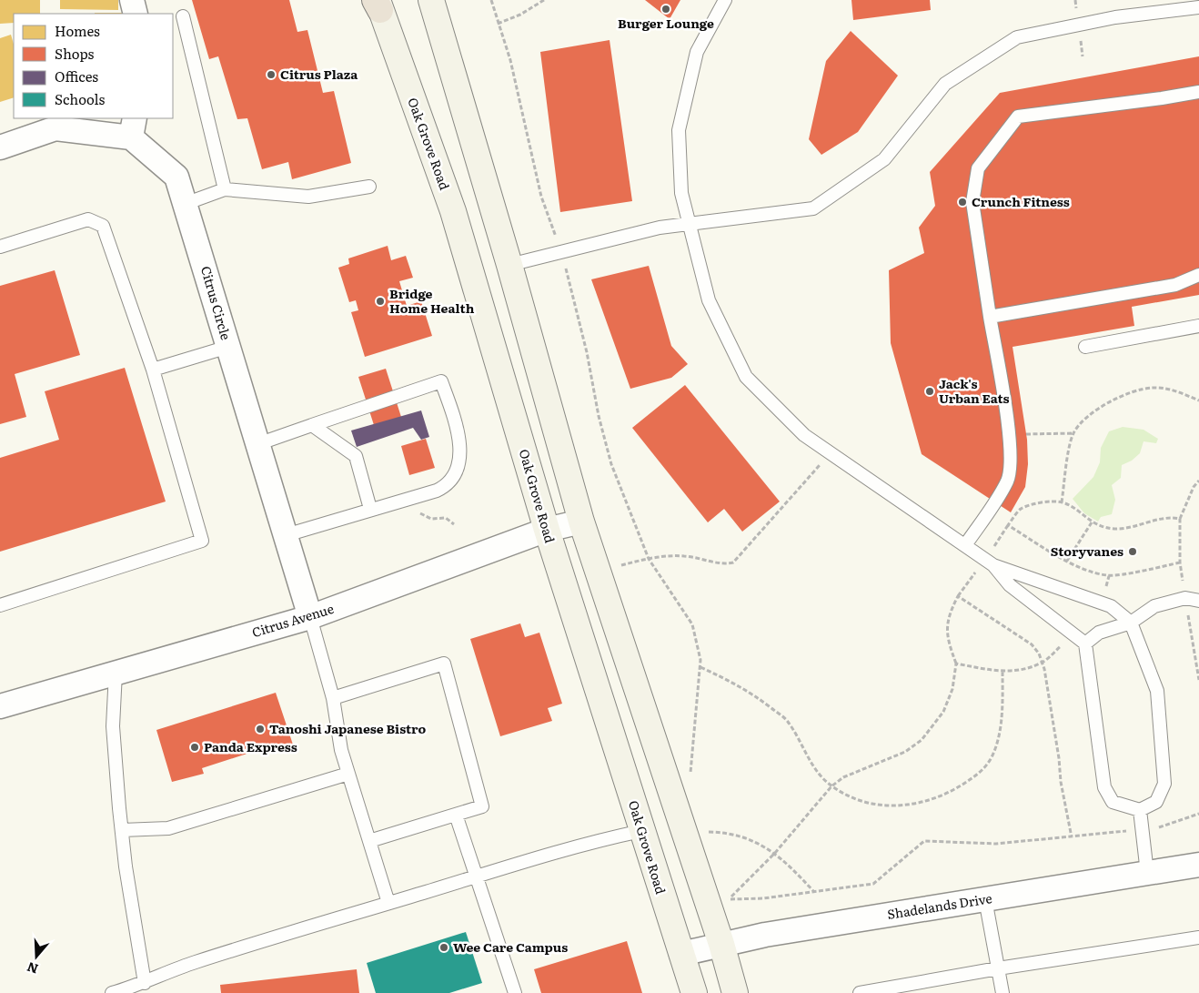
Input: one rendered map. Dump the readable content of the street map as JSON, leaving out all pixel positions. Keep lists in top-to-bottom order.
{
  "streets": {
    "main road": ["Oak Grove Road"],
    "street": ["Citrus Circle", "Citrus Avenue", "Shadelands Drive"]
  },
  "crossings": [
    ["Oak Grove Road", "Citrus Avenue"],
    ["Oak Grove Road", "Shadelands Drive"],
    ["Citrus Circle", "Citrus Avenue"]
  ],
  "places": [
    "Burger Lounge",
    "Citrus Plaza",
    "Crunch Fitness",
    "Bridge Home Health",
    "Jack's Urban Eats",
    "Storyvanes",
    "Tanoshi Japanese Bistro",
    "Panda Express",
    "Wee Care Campus"
  ],
  "legend": [
    "Homes",
    "Shops",
    "Offices",
    "Schools"
  ],
  "north": "bottom"
}
